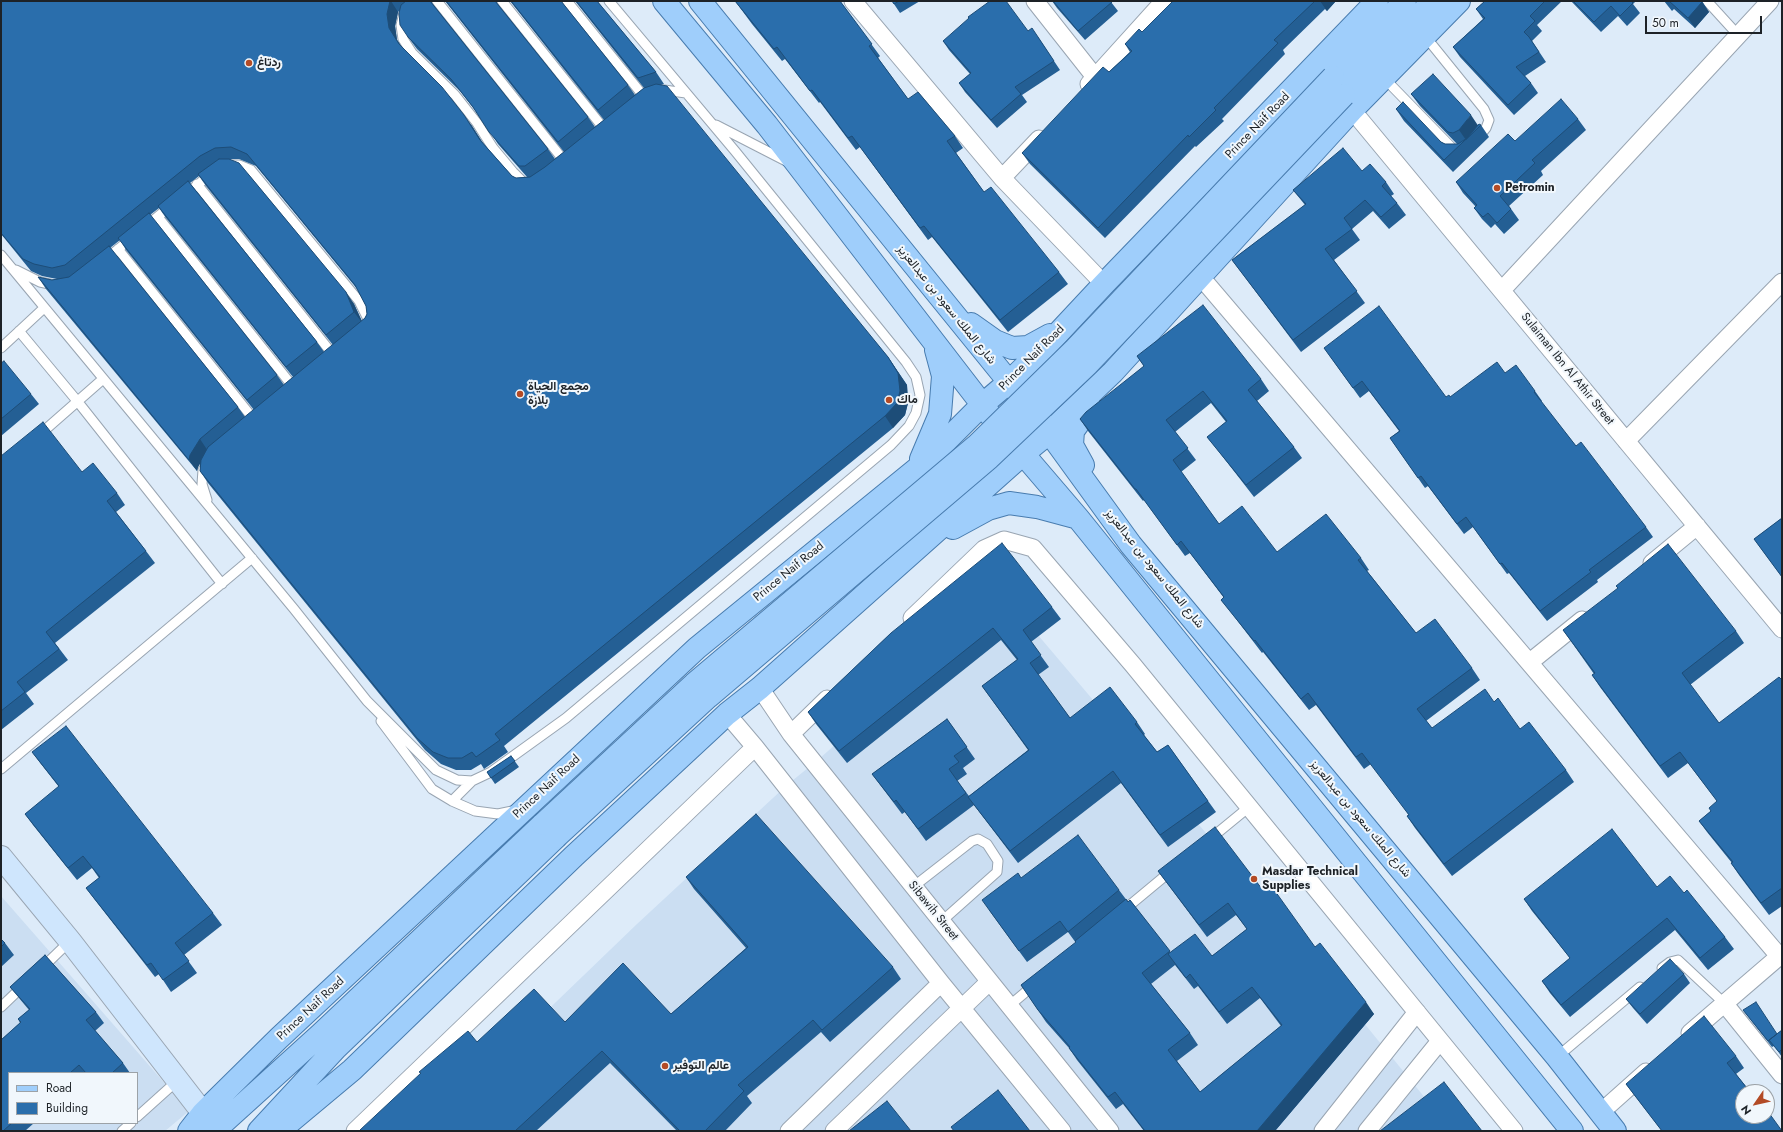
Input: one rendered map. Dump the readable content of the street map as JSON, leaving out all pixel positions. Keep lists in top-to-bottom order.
{
  "streets": {
    "main road": ["Prince Naif Road", "شارع الملك سعود بن عبدالعزيز"],
    "street": ["Sulaiman Ibn Al Athir Street", "Sibawih Street"]
  },
  "crossings": [
    ["Prince Naif Road", "شارع الملك سعود بن عبدالعزيز"]
  ],
  "places": [
    "ردتاغ",
    "Petromin",
    "مجمع الحياة بلازة",
    "ماك",
    "Masdar Technical Supplies",
    "عالم التوفير"
  ],
  "legend": ["Road", "Building"],
  "scale_bar": "50 m",
  "north": "bottom left"
}
